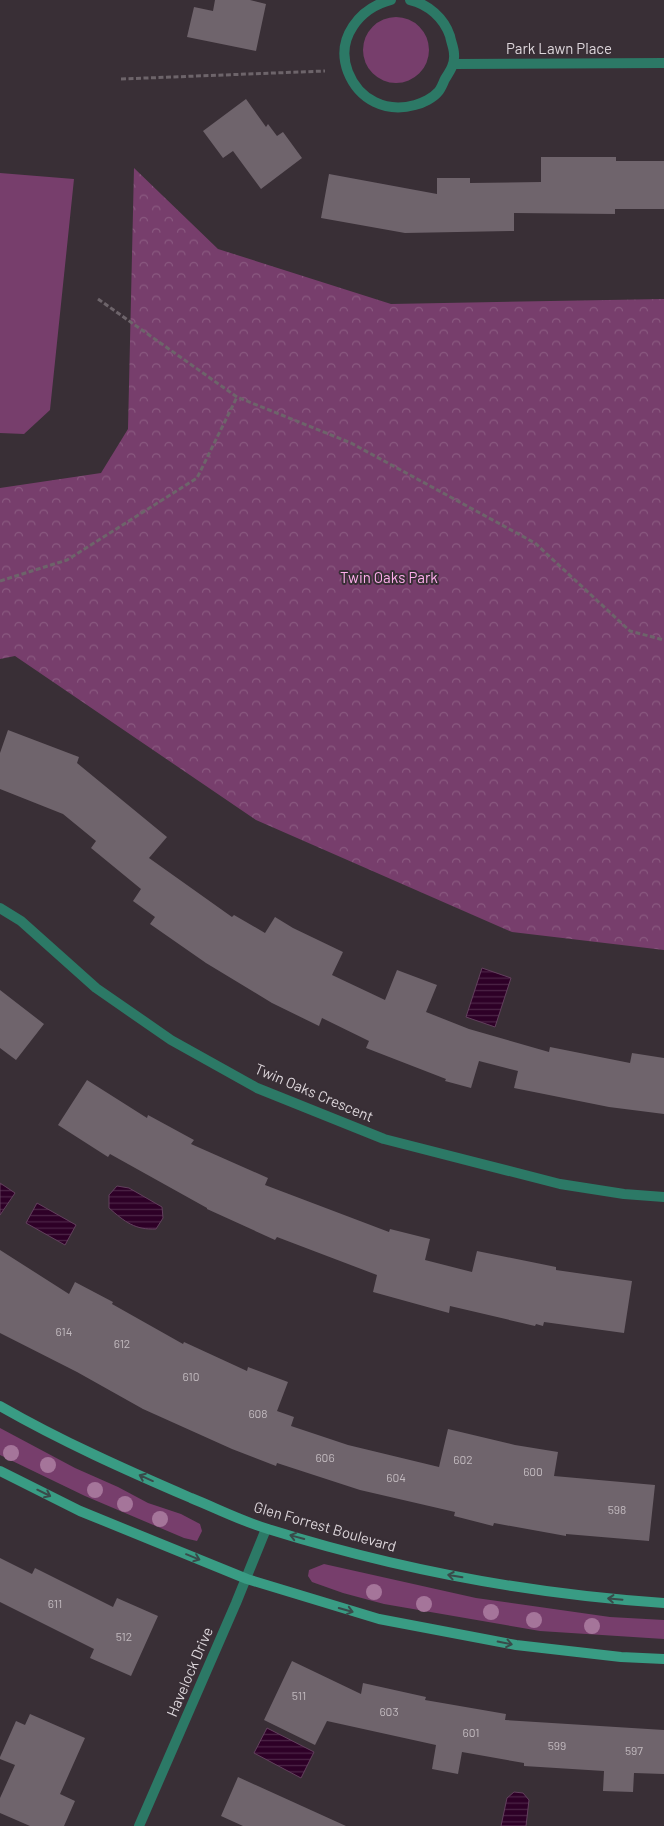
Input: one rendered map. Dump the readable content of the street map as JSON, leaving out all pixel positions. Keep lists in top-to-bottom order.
{
  "streets": {
    "street": [
      "Park Lawn Place",
      "Twin Oaks Crescent",
      "Glen Forrest Boulevard",
      "Havelock Drive"
    ]
  },
  "crossings": [
    ["Glen Forrest Boulevard", "Havelock Drive"]
  ],
  "parks": ["Twin Oaks Park"],
  "house_numbers": [
    "614",
    "612",
    "610",
    "608",
    "606",
    "602",
    "600",
    "604",
    "598",
    "611",
    "512",
    "511",
    "603",
    "601",
    "599",
    "597"
  ]
}
